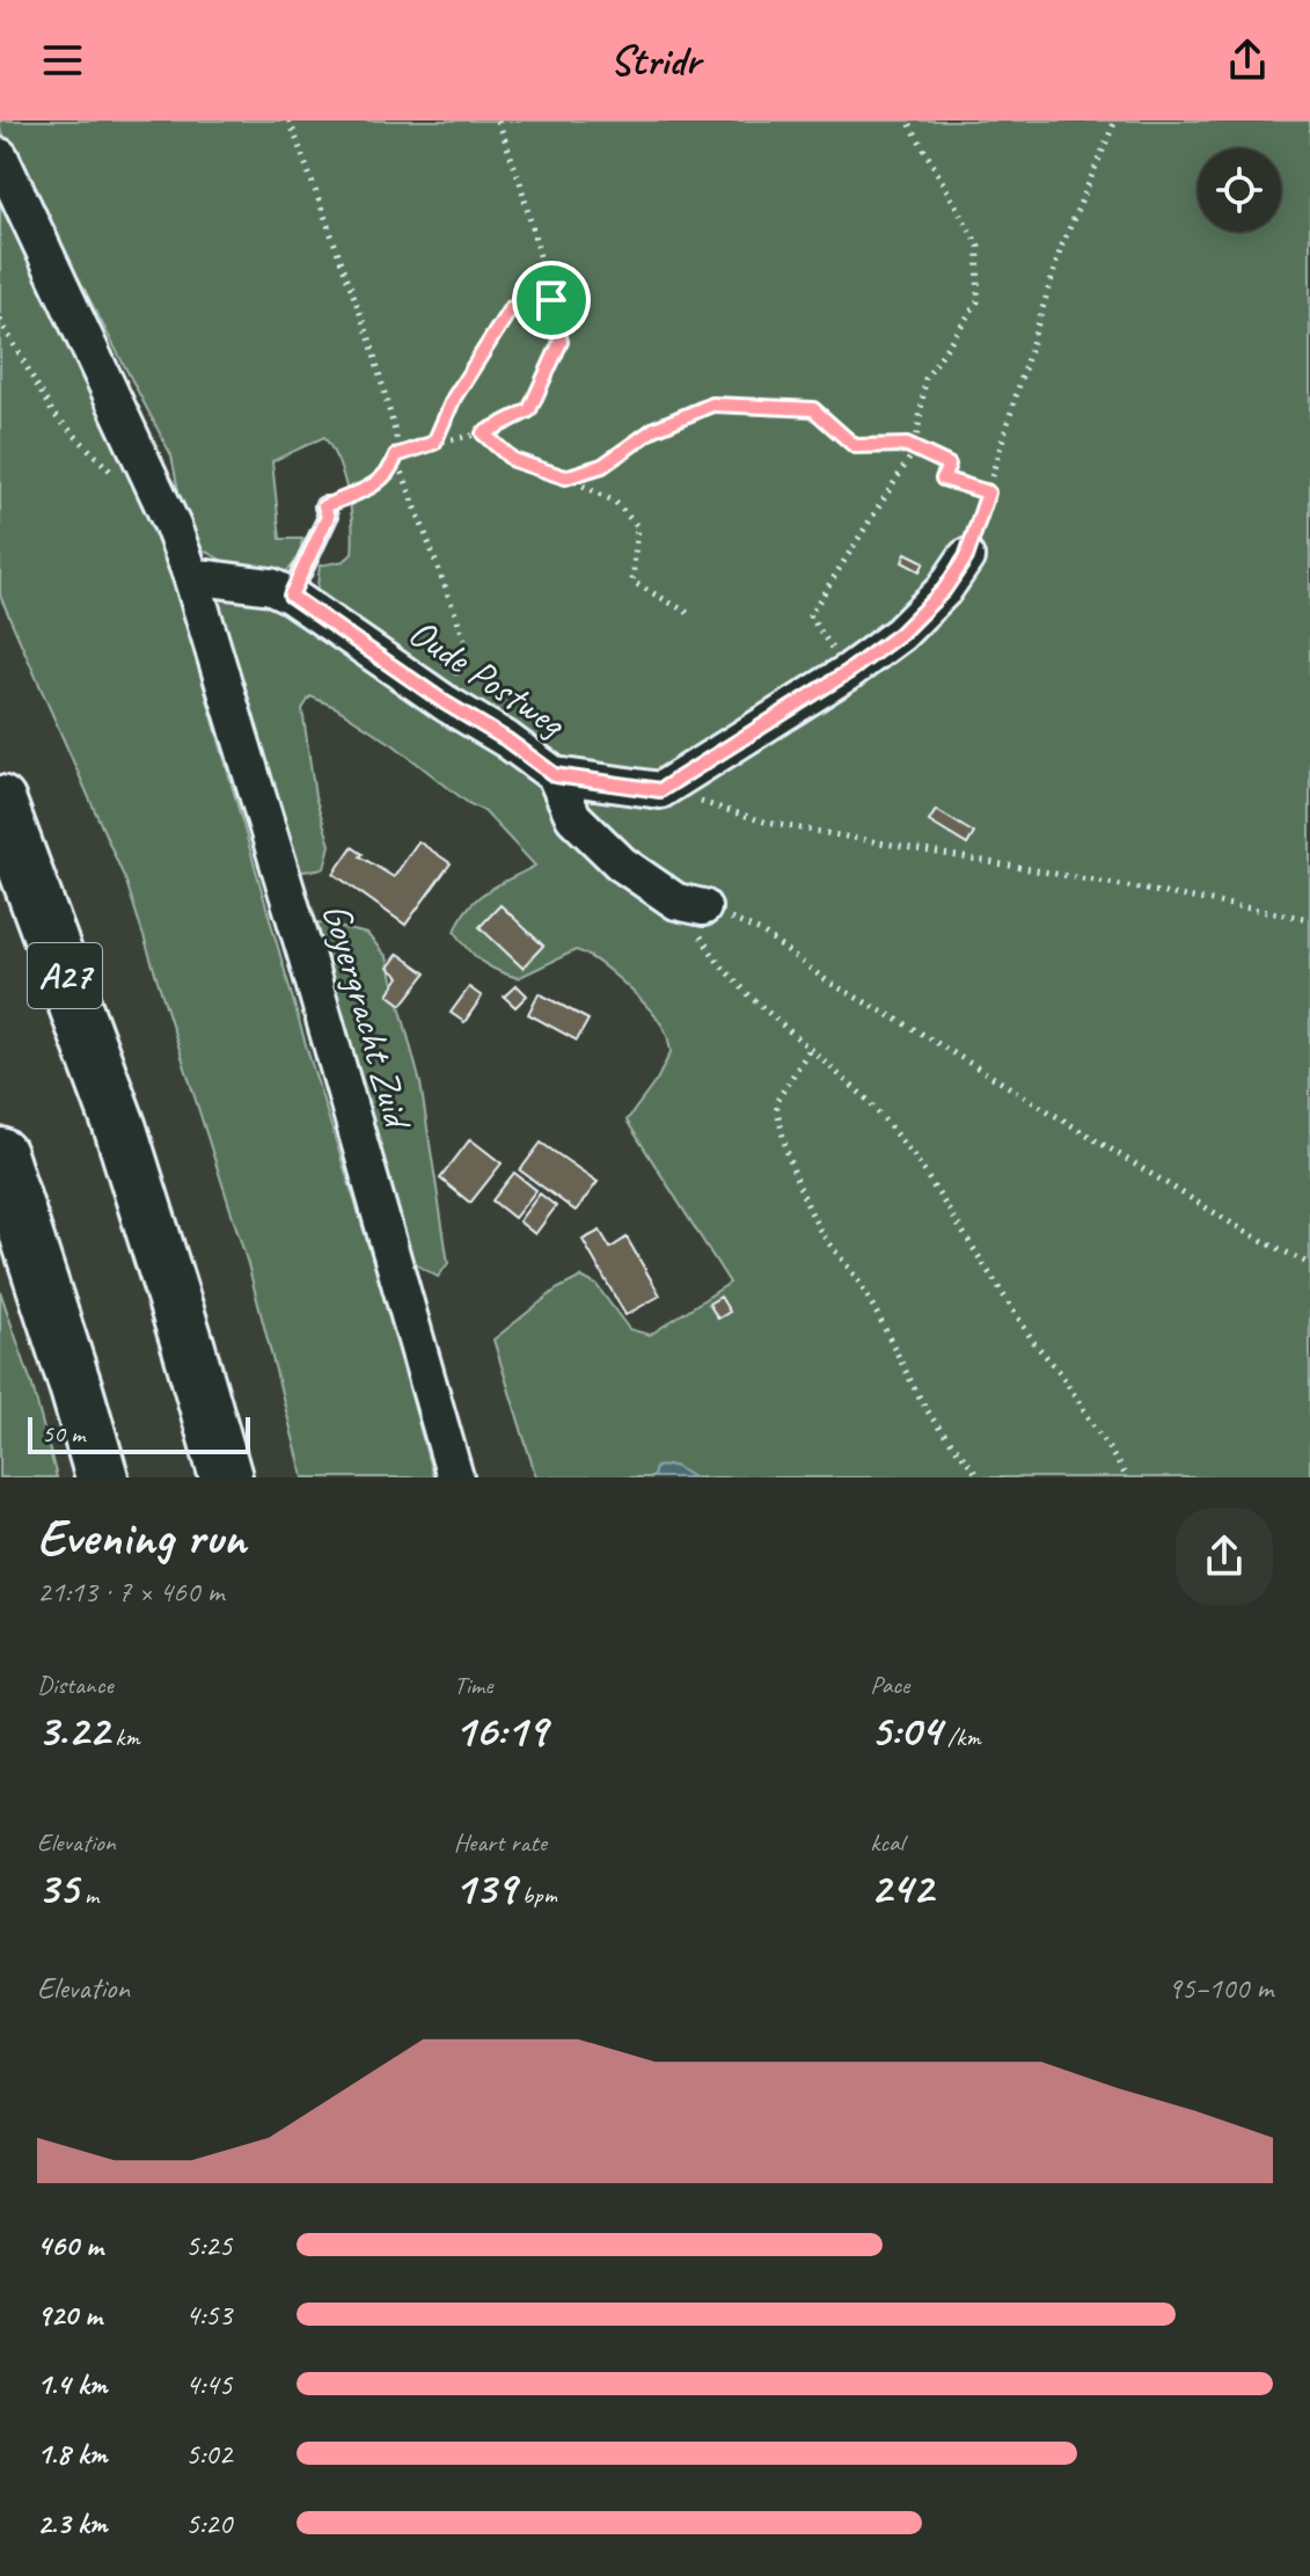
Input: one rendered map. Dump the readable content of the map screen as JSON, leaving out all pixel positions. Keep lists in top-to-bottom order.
{
  "streets": {
    "highway": ["A27"],
    "street": ["Oude Postweg", "Goyergracht Zuid"]
  },
  "crossings": [
    ["Oude Postweg", "Goyergracht Zuid"]
  ],
  "scale_bar": "50 m",
  "page": {
    "header": "Stridr",
    "scale": "50 m",
    "heading": ["Evening run", "21:13 · 7 × 460 m"],
    "stats": [
      ["Distance", "3.22 km"],
      ["Time", "16:19"],
      ["Pace", "5:04 /km"],
      ["Elevation", "35 m"],
      ["Heart rate", "139 bpm"],
      ["kcal", "242"]
    ],
    "chart": ["Elevation", "95–100 m"],
    "list": [
      {
        "name": "460 m",
        "note": "5:25"
      },
      {
        "name": "920 m",
        "note": "4:53"
      },
      {
        "name": "1.4 km",
        "note": "4:45"
      },
      {
        "name": "1.8 km",
        "note": "5:02"
      },
      {
        "name": "2.3 km",
        "note": "5:20"
      }
    ]
  }
}
